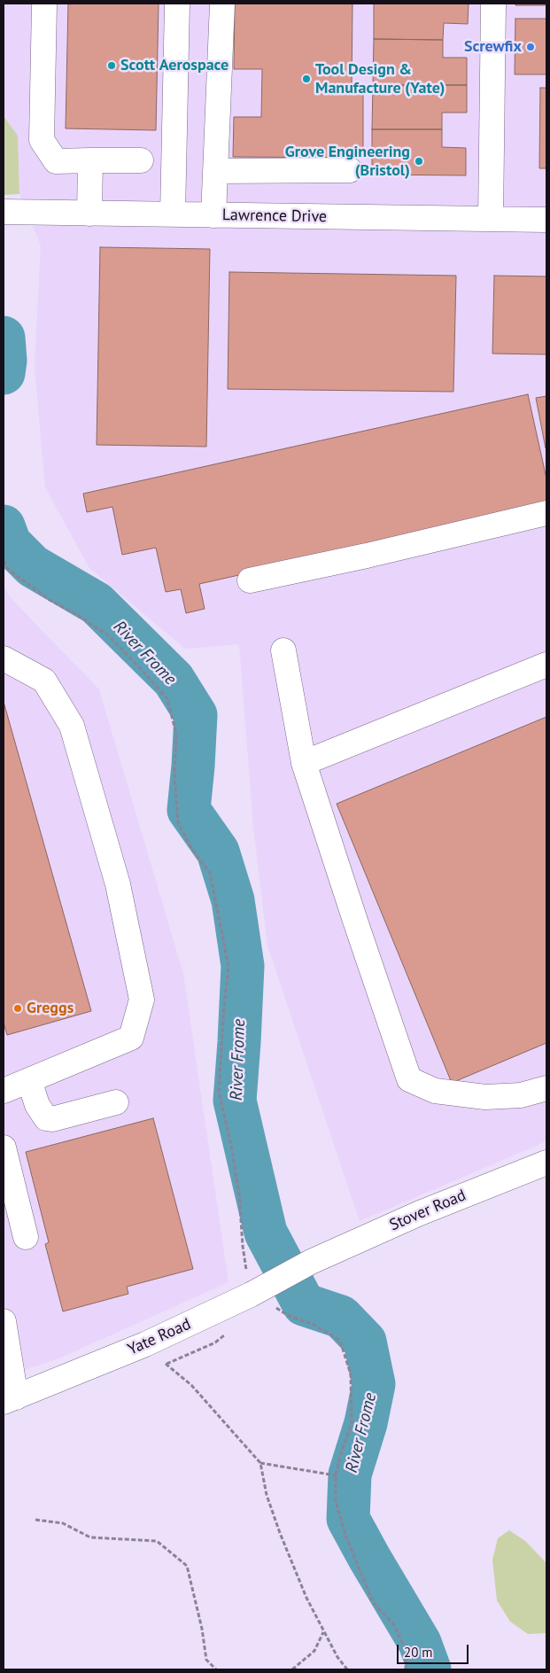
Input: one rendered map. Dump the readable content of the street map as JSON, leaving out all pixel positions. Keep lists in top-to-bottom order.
{
  "streets": {
    "street": ["Lawrence Drive", "Stover Road", "Yate Road"]
  },
  "crossings": [
    ["Stover Road", "Yate Road"]
  ],
  "water": ["River Frome"],
  "places": [
    "Screwfix",
    "Scott Aerospace",
    "Tool Design & Manufacture (Yate)",
    "Grove Engineering (Bristol)",
    "Greggs"
  ],
  "scale_bar": "20 m"
}
